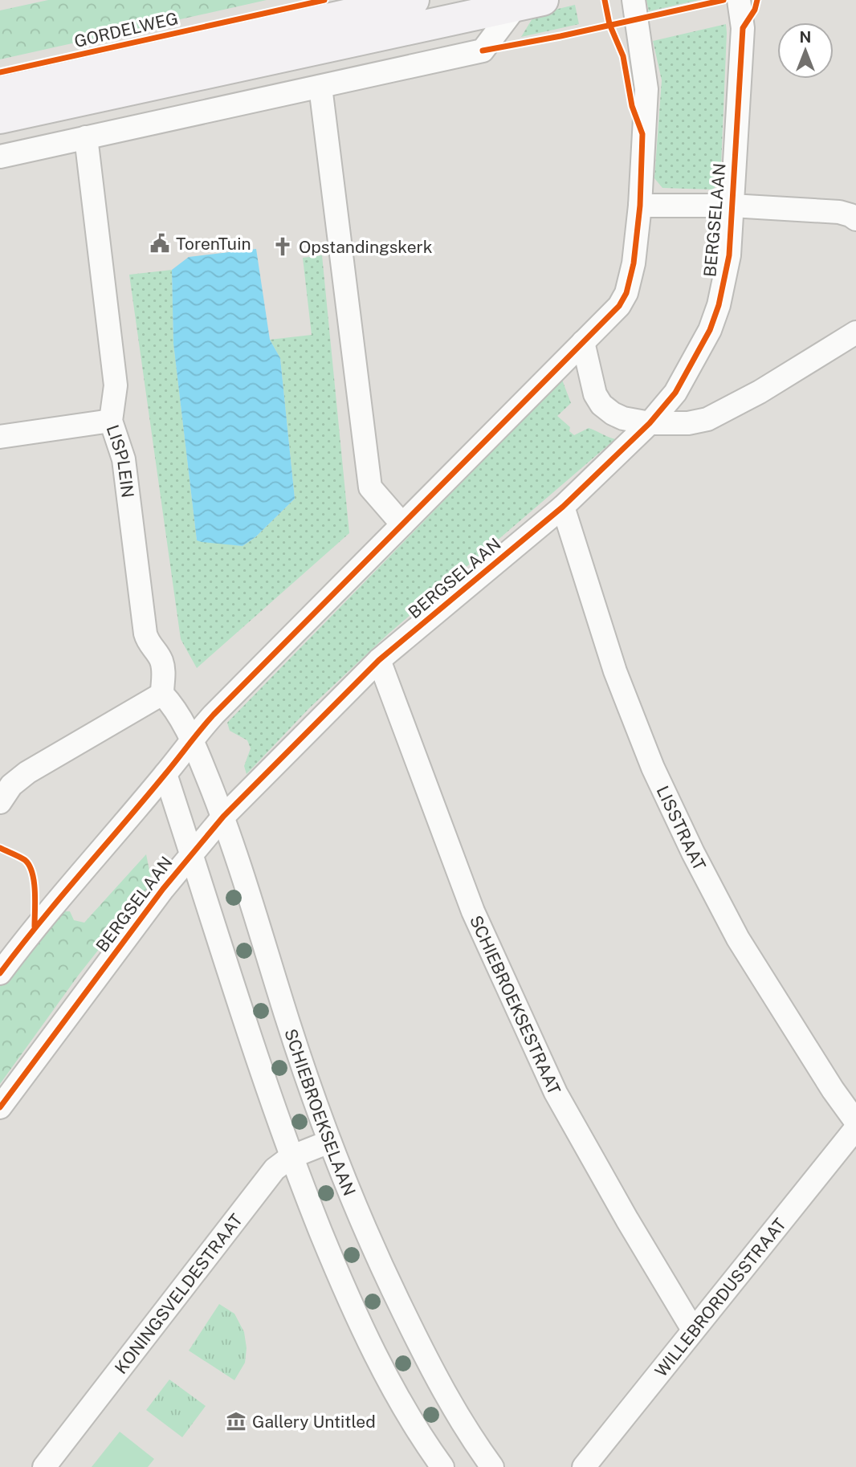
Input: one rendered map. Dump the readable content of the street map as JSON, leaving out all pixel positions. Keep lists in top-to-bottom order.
{
  "streets": {
    "main road": ["GORDELWEG"],
    "street": [
      "BERGSELAAN",
      "LISPLEIN",
      "LISSTRAAT",
      "SCHIEBROEKSESTRAAT",
      "SCHIEBROEKSELAAN",
      "KONINGSVELDESTRAAT",
      "WILLEBRORDUSSTRAAT"
    ]
  },
  "crossings": [
    ["BERGSELAAN", "LISSTRAAT"],
    ["BERGSELAAN", "SCHIEBROEKSESTRAAT"],
    ["BERGSELAAN", "SCHIEBROEKSELAAN"],
    ["SCHIEBROEKSESTRAAT", "WILLEBRORDUSSTRAAT"],
    ["SCHIEBROEKSELAAN", "KONINGSVELDESTRAAT"]
  ],
  "places": {
    "public building": ["TorenTuin"],
    "church": ["Opstandingskerk"],
    "museum": ["Gallery Untitled"]
  },
  "north": "top"
}
